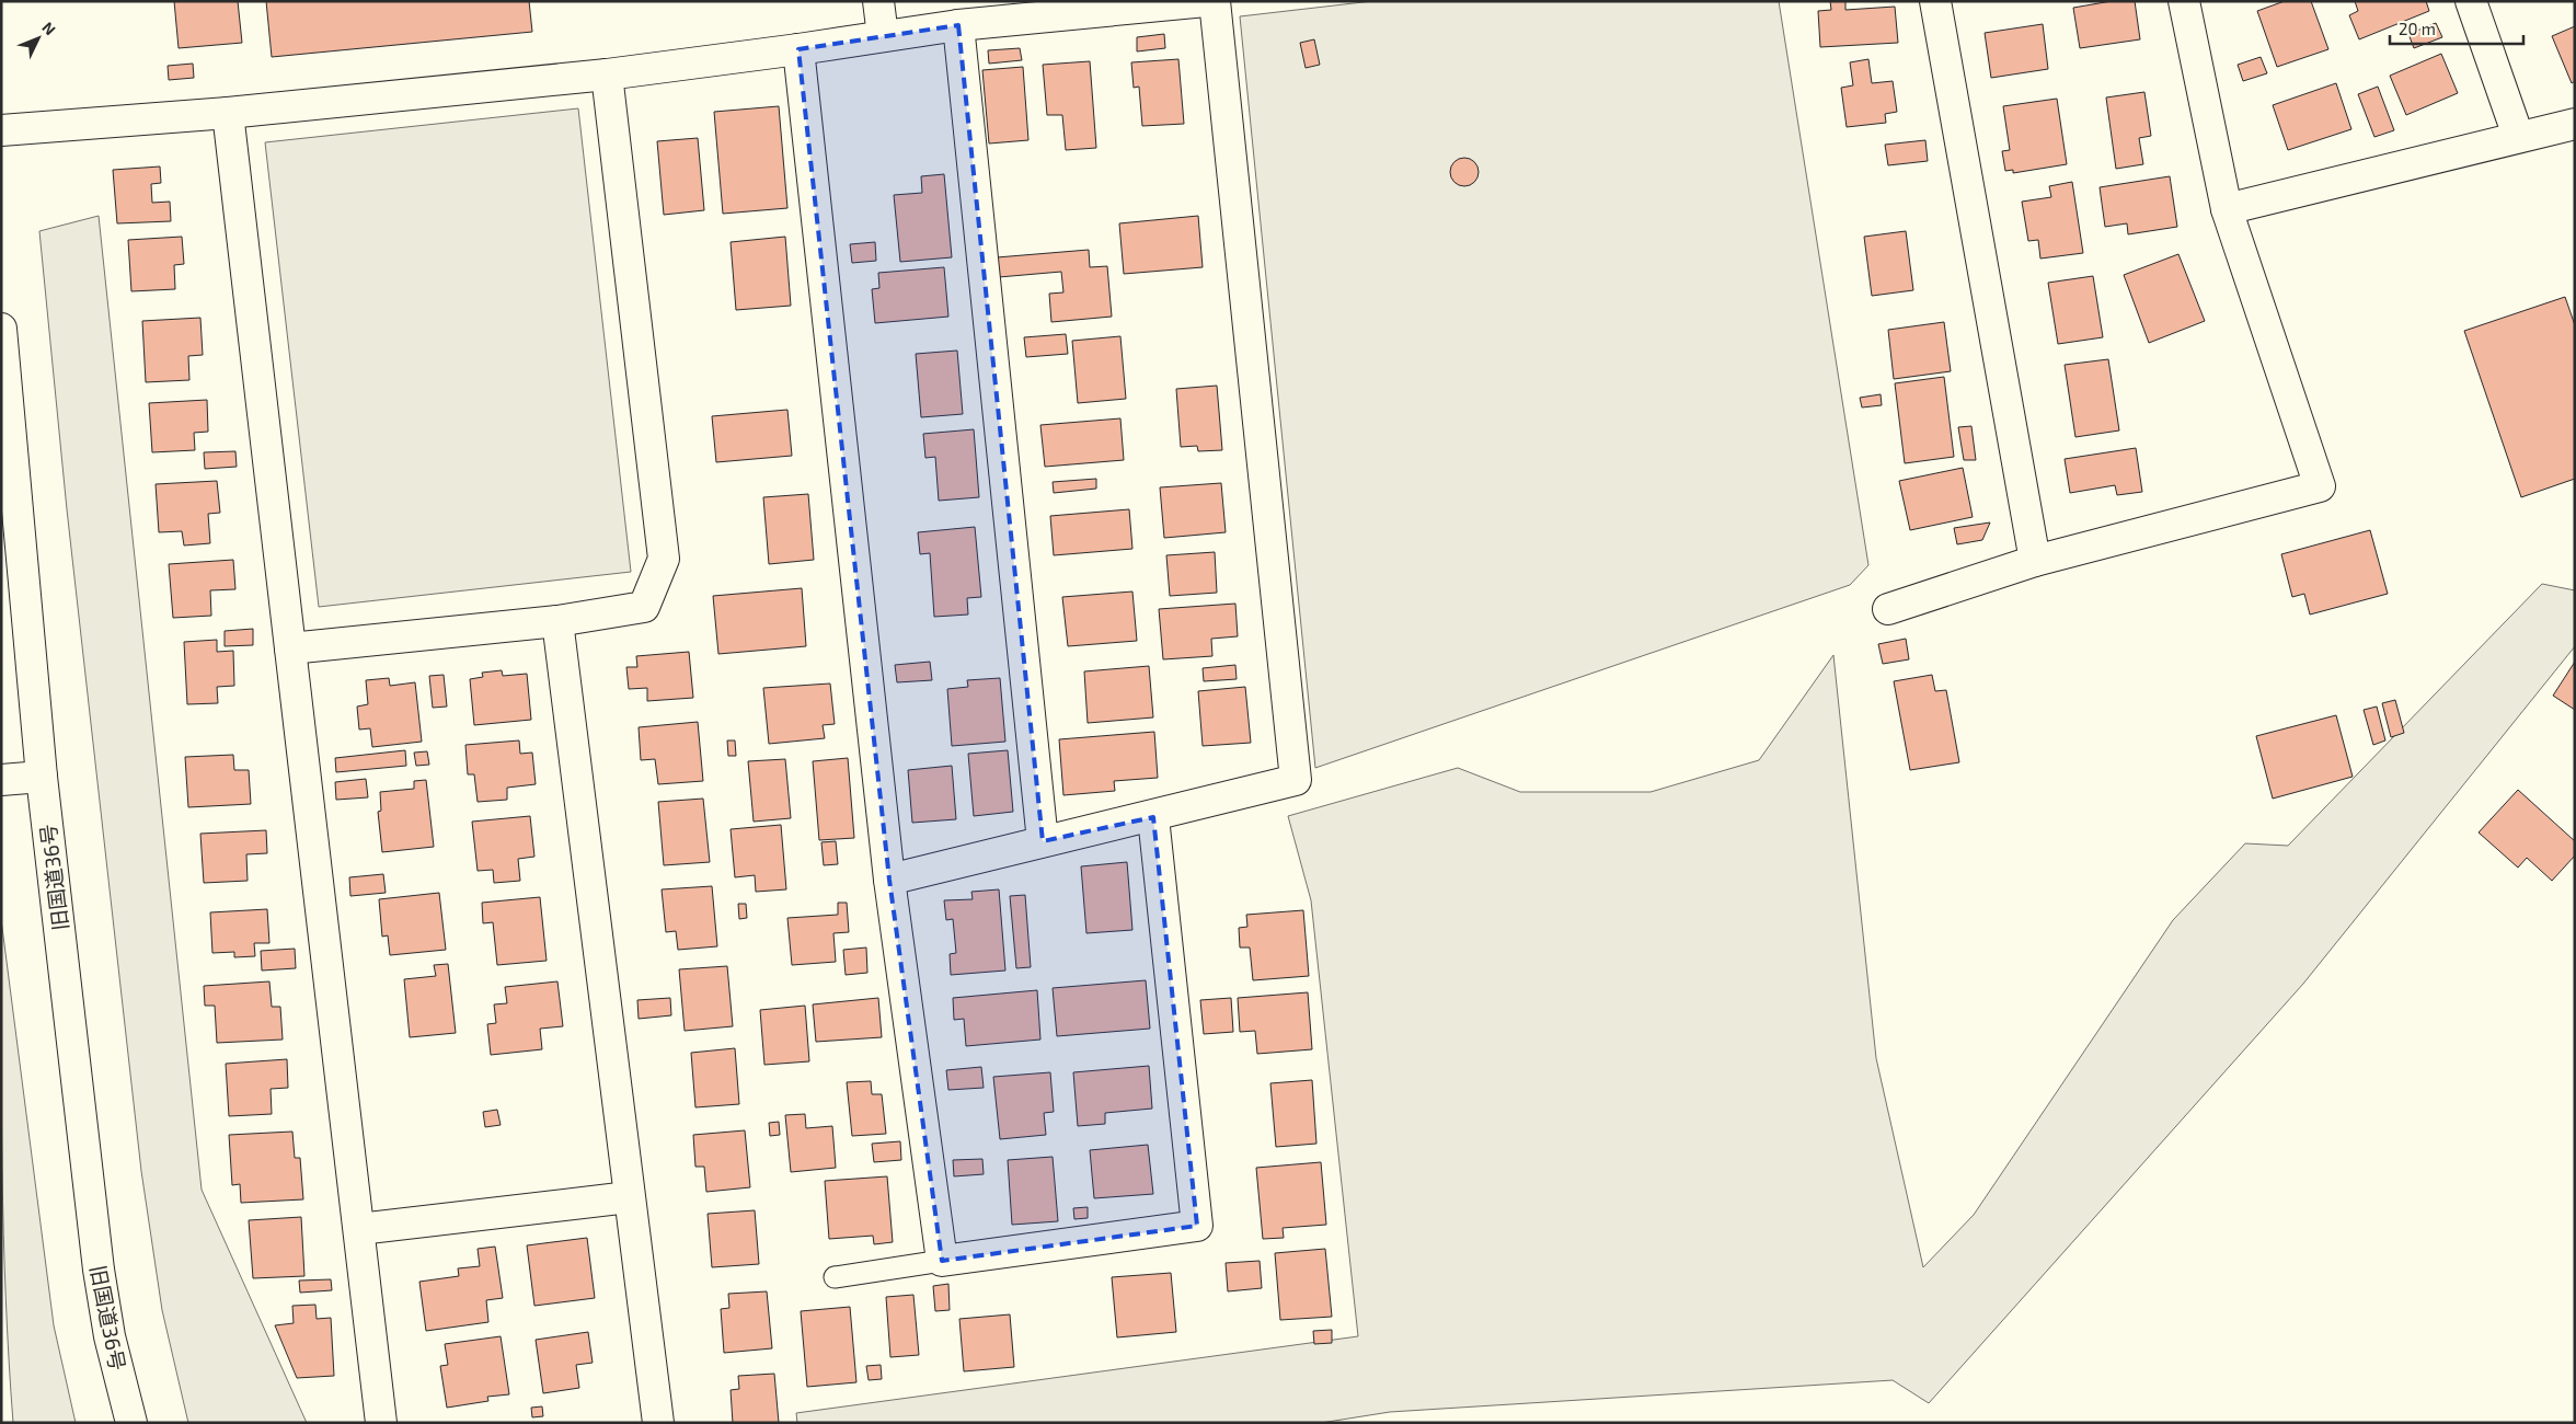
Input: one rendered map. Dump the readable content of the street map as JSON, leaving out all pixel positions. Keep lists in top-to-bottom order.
{
  "streets": {
    "street": ["旧国道36号"]
  },
  "scale_bar": "20 m",
  "north": "top right"
}
